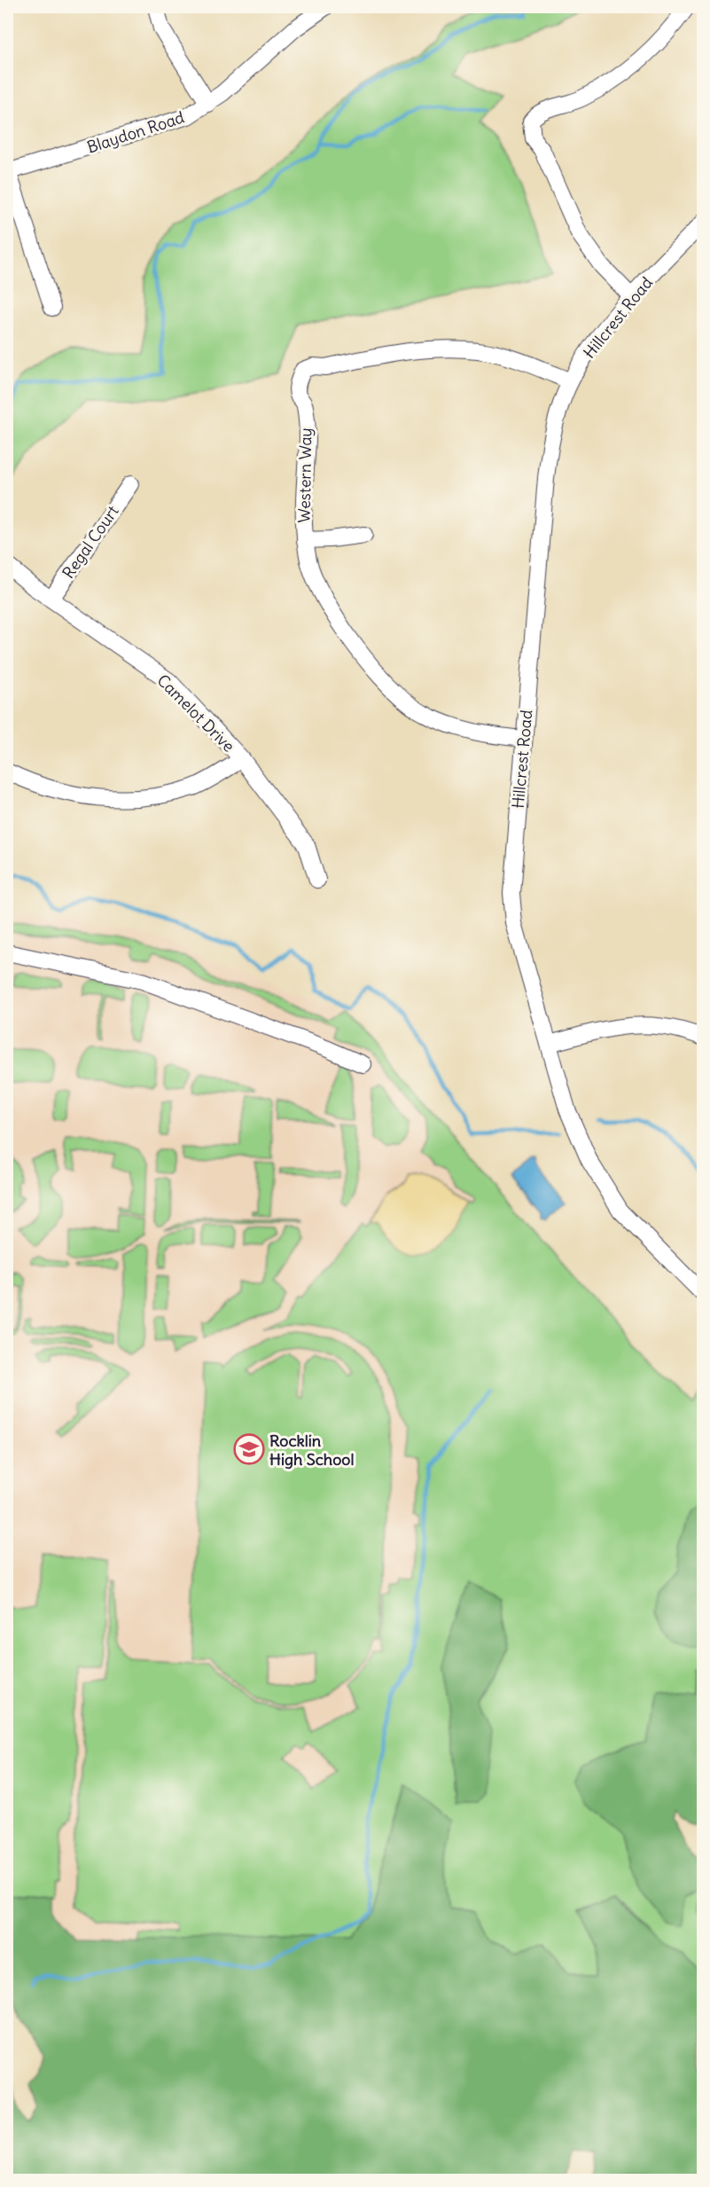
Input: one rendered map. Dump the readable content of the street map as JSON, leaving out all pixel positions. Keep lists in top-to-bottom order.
{
  "streets": {
    "street": [
      "Blaydon Road",
      "Hillcrest Road",
      "Western Way",
      "Regal Court",
      "Camelot Drive"
    ]
  },
  "crossings": [
    ["Hillcrest Road", "Western Way"],
    ["Regal Court", "Camelot Drive"]
  ],
  "places": {
    "school or university": ["Rocklin High School"]
  }
}
